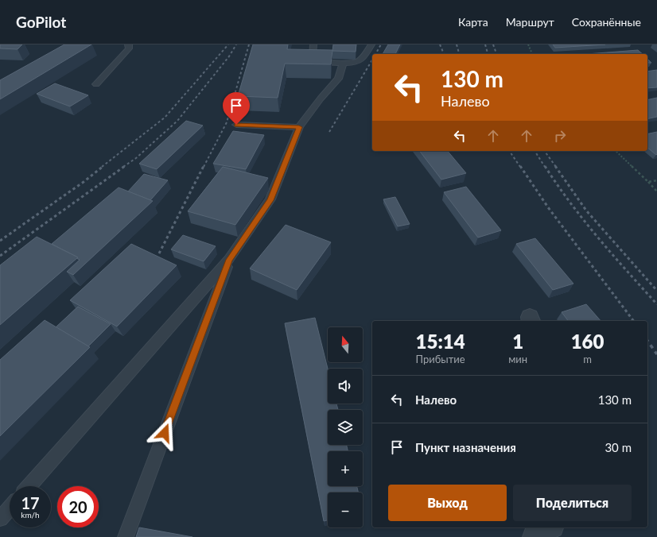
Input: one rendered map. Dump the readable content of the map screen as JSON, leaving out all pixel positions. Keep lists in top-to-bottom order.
{
  "north": "top",
  "page": {
    "header": "GoPilot",
    "nav": ["Карта", "Маршрут", "Сохранённые"],
    "turn": ["130 m", "Налево"],
    "eta": [
      "15:14",
      "Прибытие",
      "1",
      "мин",
      "160",
      "m"
    ],
    "map_buttons": ["+", "−"],
    "list": [
      {
        "name": "Налево",
        "value": "130 m"
      },
      {
        "name": "Пункт назначения",
        "value": "30 m"
      }
    ],
    "buttons": ["Выход", "Поделиться"],
    "speed": "17 km/h",
    "limit": "20"
  }
}
